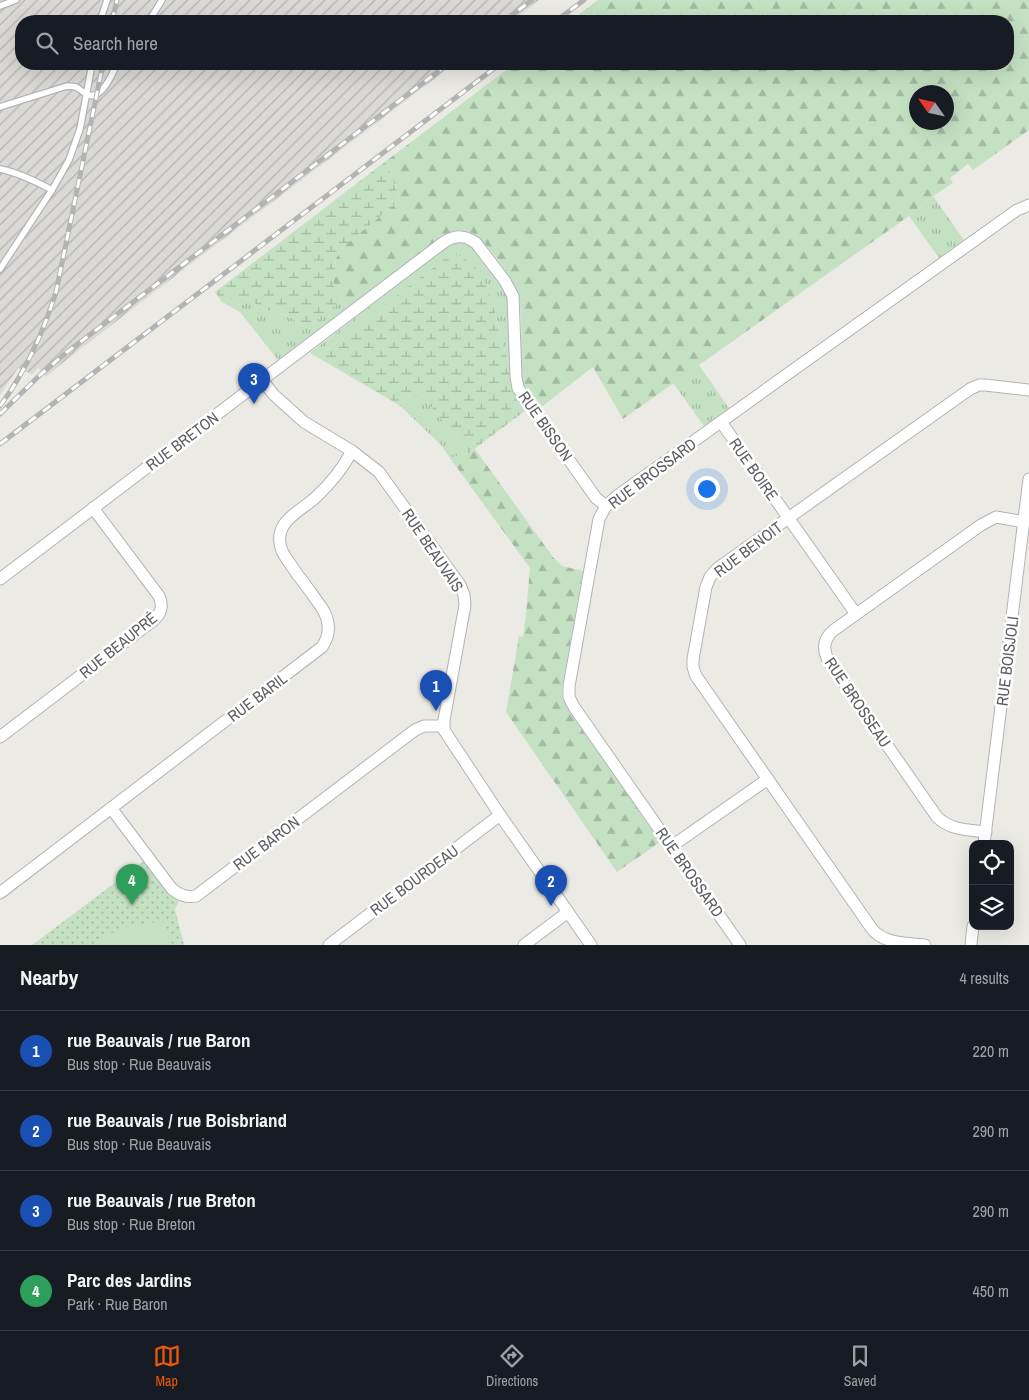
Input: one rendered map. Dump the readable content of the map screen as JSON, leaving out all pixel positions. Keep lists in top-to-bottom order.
{
  "streets": {
    "street": [
      "RUE BISSON",
      "RUE BRETON",
      "RUE BOIRE",
      "RUE BROSSARD",
      "RUE BENOIT",
      "RUE BEAUVAIS",
      "RUE BEAUPRÉ",
      "RUE BOISJOLI",
      "RUE BARIL",
      "RUE BROSSEAU",
      "RUE BARON",
      "RUE BOURDEAU"
    ]
  },
  "crossings": [
    ["RUE BISSON", "RUE BRETON"],
    ["RUE BISSON", "RUE BROSSARD"],
    ["RUE BRETON", "RUE BEAUVAIS"],
    ["RUE BRETON", "RUE BEAUPRÉ"],
    ["RUE BOIRE", "RUE BROSSARD"],
    ["RUE BOIRE", "RUE BENOIT"],
    ["RUE BOIRE", "RUE BROSSEAU"],
    ["RUE BEAUVAIS", "RUE BARIL"],
    ["RUE BEAUVAIS", "RUE BARON"],
    ["RUE BOISJOLI", "RUE BROSSEAU"],
    ["RUE BARIL", "RUE BARON"]
  ],
  "north": "top left",
  "page": {
    "search": "Search here",
    "pins": [
      "3",
      "1",
      "4",
      "2"
    ],
    "heading": ["Nearby", "4 results"],
    "list": [
      {
        "mark": "1",
        "name": "rue Beauvais / rue Baron",
        "note": "Bus stop · Rue Beauvais",
        "value": "220 m"
      },
      {
        "mark": "2",
        "name": "rue Beauvais / rue Boisbriand",
        "note": "Bus stop · Rue Beauvais",
        "value": "290 m"
      },
      {
        "mark": "3",
        "name": "rue Beauvais / rue Breton",
        "note": "Bus stop · Rue Breton",
        "value": "290 m"
      },
      {
        "mark": "4",
        "name": "Parc des Jardins",
        "note": "Park · Rue Baron",
        "value": "450 m"
      }
    ],
    "nav": ["Map", "Directions", "Saved"]
  }
}
